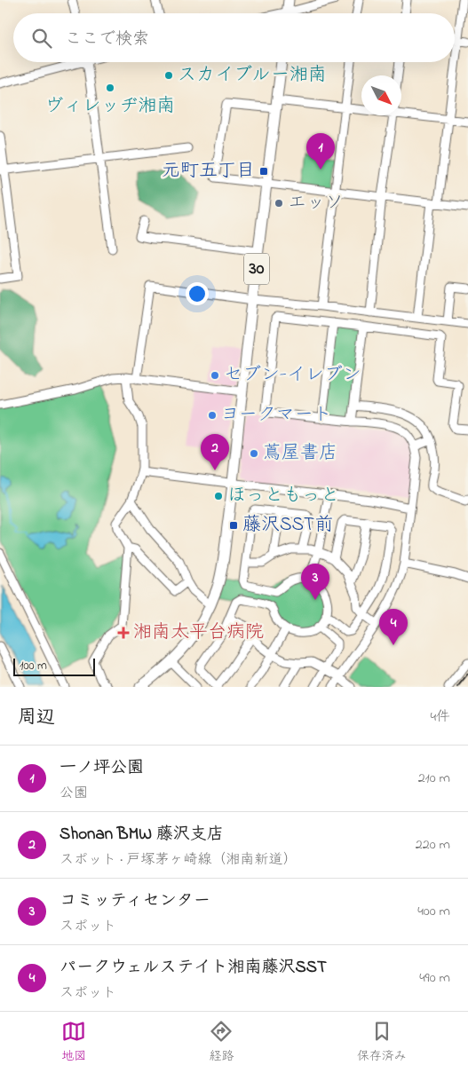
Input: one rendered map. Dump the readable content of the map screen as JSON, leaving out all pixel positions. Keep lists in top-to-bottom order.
{
  "streets": {
    "main road": ["30"]
  },
  "places": {
    "other": [
      "スカイブルー湘南",
      "ヴィレッヂ湘南",
      "エッソ",
      "セブン-イレブン",
      "ヨークマート",
      "蔦屋書店",
      "ほっともっと"
    ],
    "transit": ["元町五丁目", "藤沢SST前"],
    "health": ["湘南太平台病院"]
  },
  "scale_bar": "100 m",
  "north": "bottom right",
  "page": {
    "search": "ここで検索",
    "pins": [
      "1",
      "2",
      "3",
      "4"
    ],
    "scale": "100 m",
    "heading": ["周辺", "4件"],
    "list": [
      {
        "mark": "1",
        "name": "一ノ坪公園",
        "note": "公園",
        "value": "210 m"
      },
      {
        "mark": "2",
        "name": "Shonan BMW 藤沢支店",
        "note": "スポット · 戸塚茅ヶ崎線（湘南新道）",
        "value": "220 m"
      },
      {
        "mark": "3",
        "name": "コミッティセンター",
        "note": "スポット",
        "value": "400 m"
      },
      {
        "mark": "4",
        "name": "パークウェルステイト湘南藤沢SST",
        "note": "スポット",
        "value": "490 m"
      }
    ],
    "nav": ["地図", "経路", "保存済み"]
  }
}
